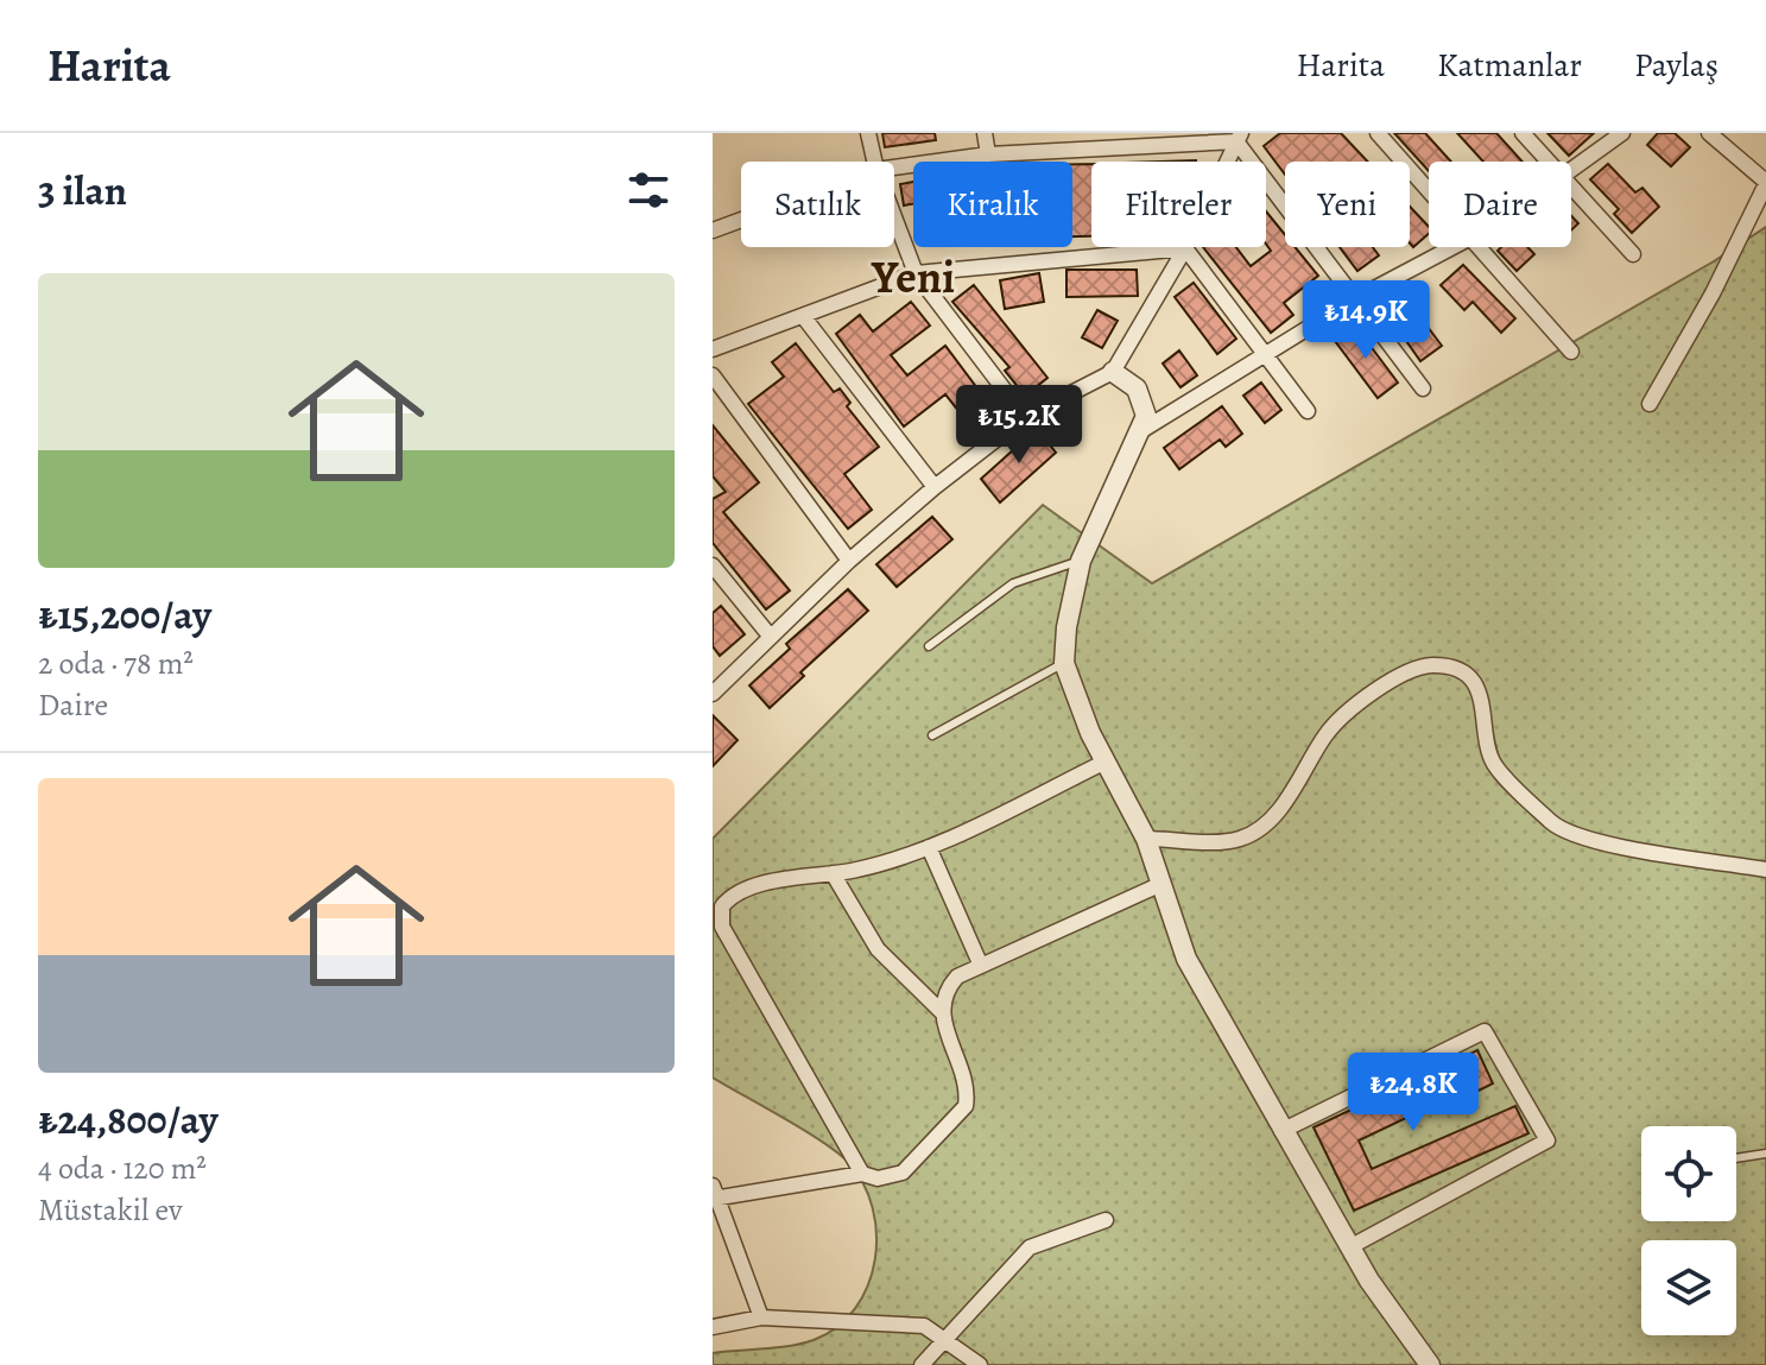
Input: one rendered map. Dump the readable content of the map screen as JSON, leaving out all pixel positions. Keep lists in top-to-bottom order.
{
  "districts": ["Yeni"],
  "page": {
    "header": "Harita",
    "nav": ["Harita", "Katmanlar", "Paylaş"],
    "heading": "3 ilan",
    "chip": [
      "Satılık",
      "Kiralık",
      "Filtreler",
      "Yeni",
      "Daire"
    ],
    "list": [
      {
        "name": "₺15,200/ay",
        "note": "2 oda · 78 m² · Daire"
      },
      {
        "name": "₺24,800/ay",
        "note": "4 oda · 120 m² · Müstakil ev"
      }
    ],
    "price": ["₺14.9K", "₺15.2K", "₺24.8K"]
  }
}
